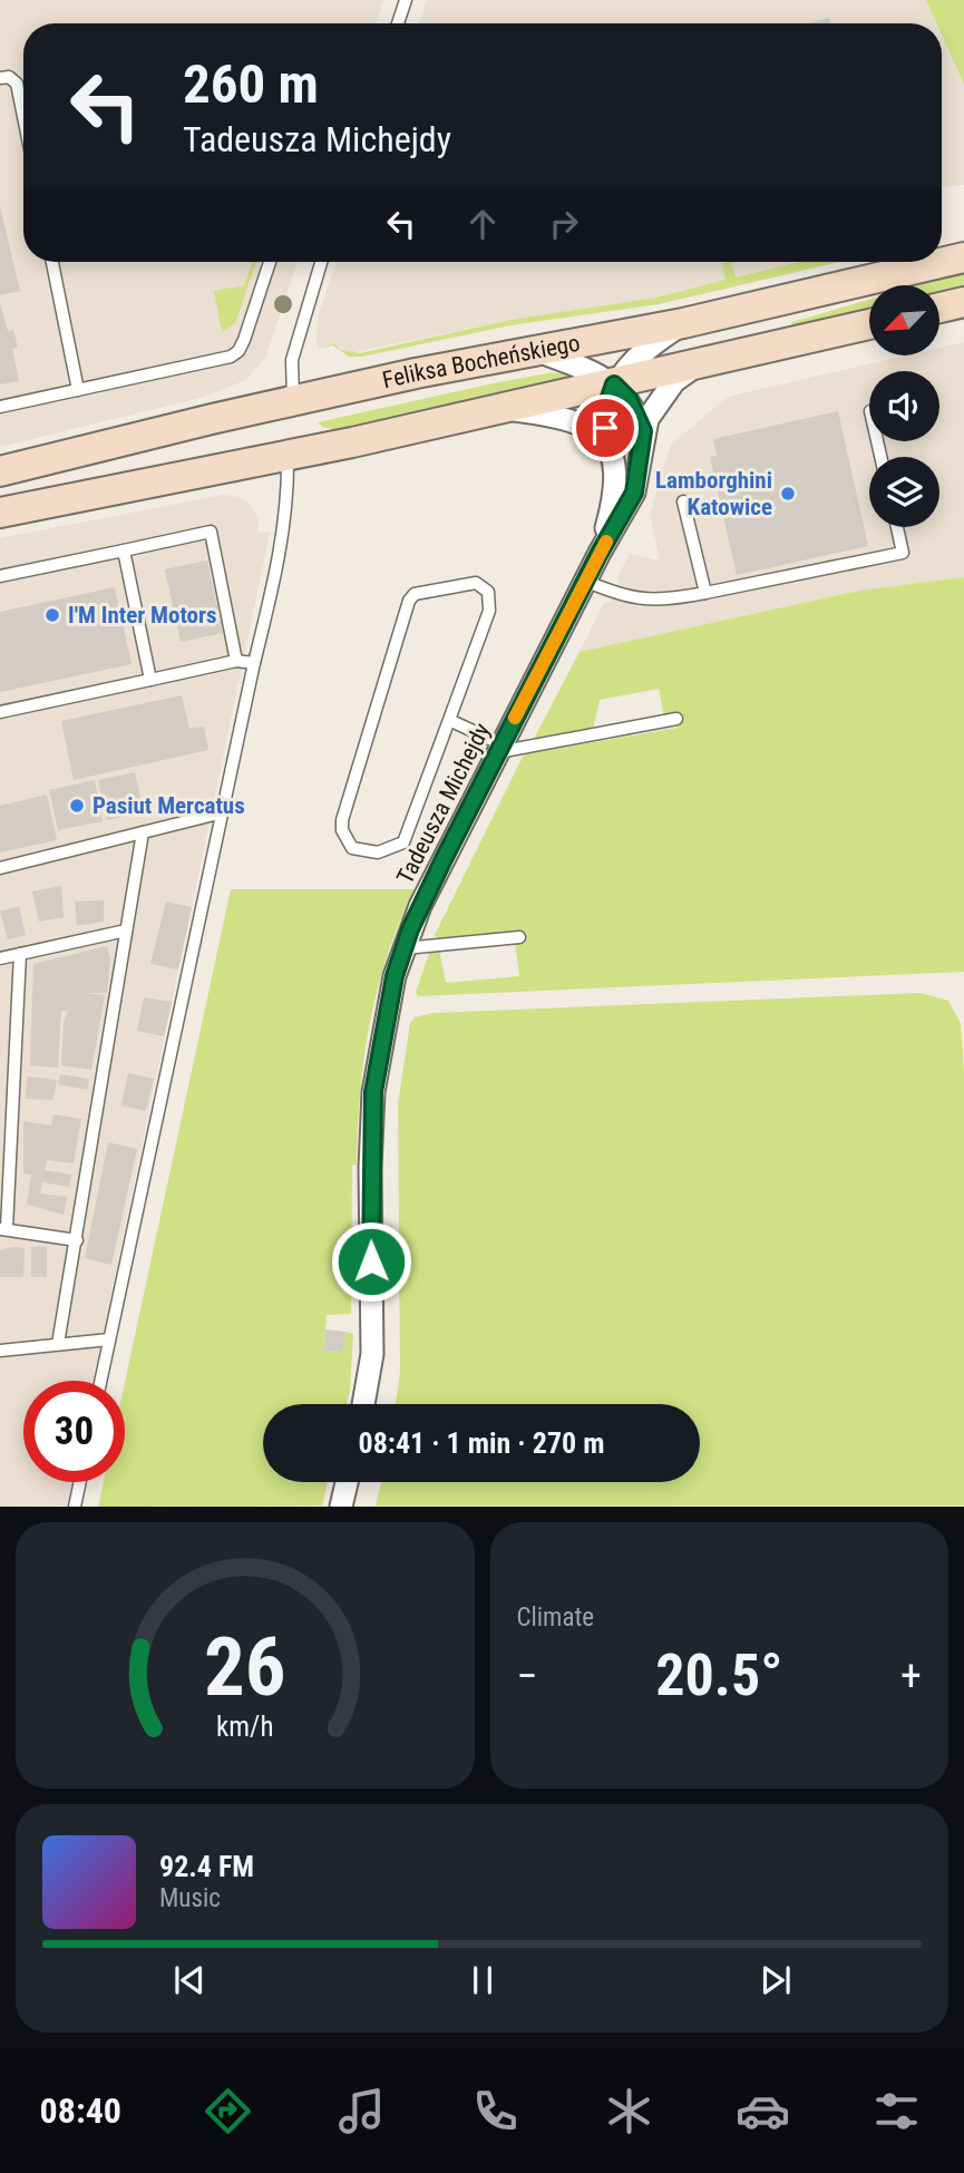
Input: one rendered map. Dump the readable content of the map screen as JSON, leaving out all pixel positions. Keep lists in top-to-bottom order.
{
  "streets": {
    "main road": ["Feliksa Bocheńskiego"],
    "street": ["Tadeusza Michejdy"]
  },
  "places": ["Lamborghini Katowice", "I'M Inter Motors", "Pasiut Mercatus"],
  "north": "bottom left",
  "page": {
    "turn": ["260 m", "Tadeusza Michejdy"],
    "limit": "30",
    "trip": "08:41 · 1 min · 270 m",
    "tile": "Climate",
    "heat": ["−", "20.5°", "+"],
    "song": ["92.4 FM", "Music"],
    "tabs": "08:40",
    "gauge": ["26", "km/h"]
  }
}
